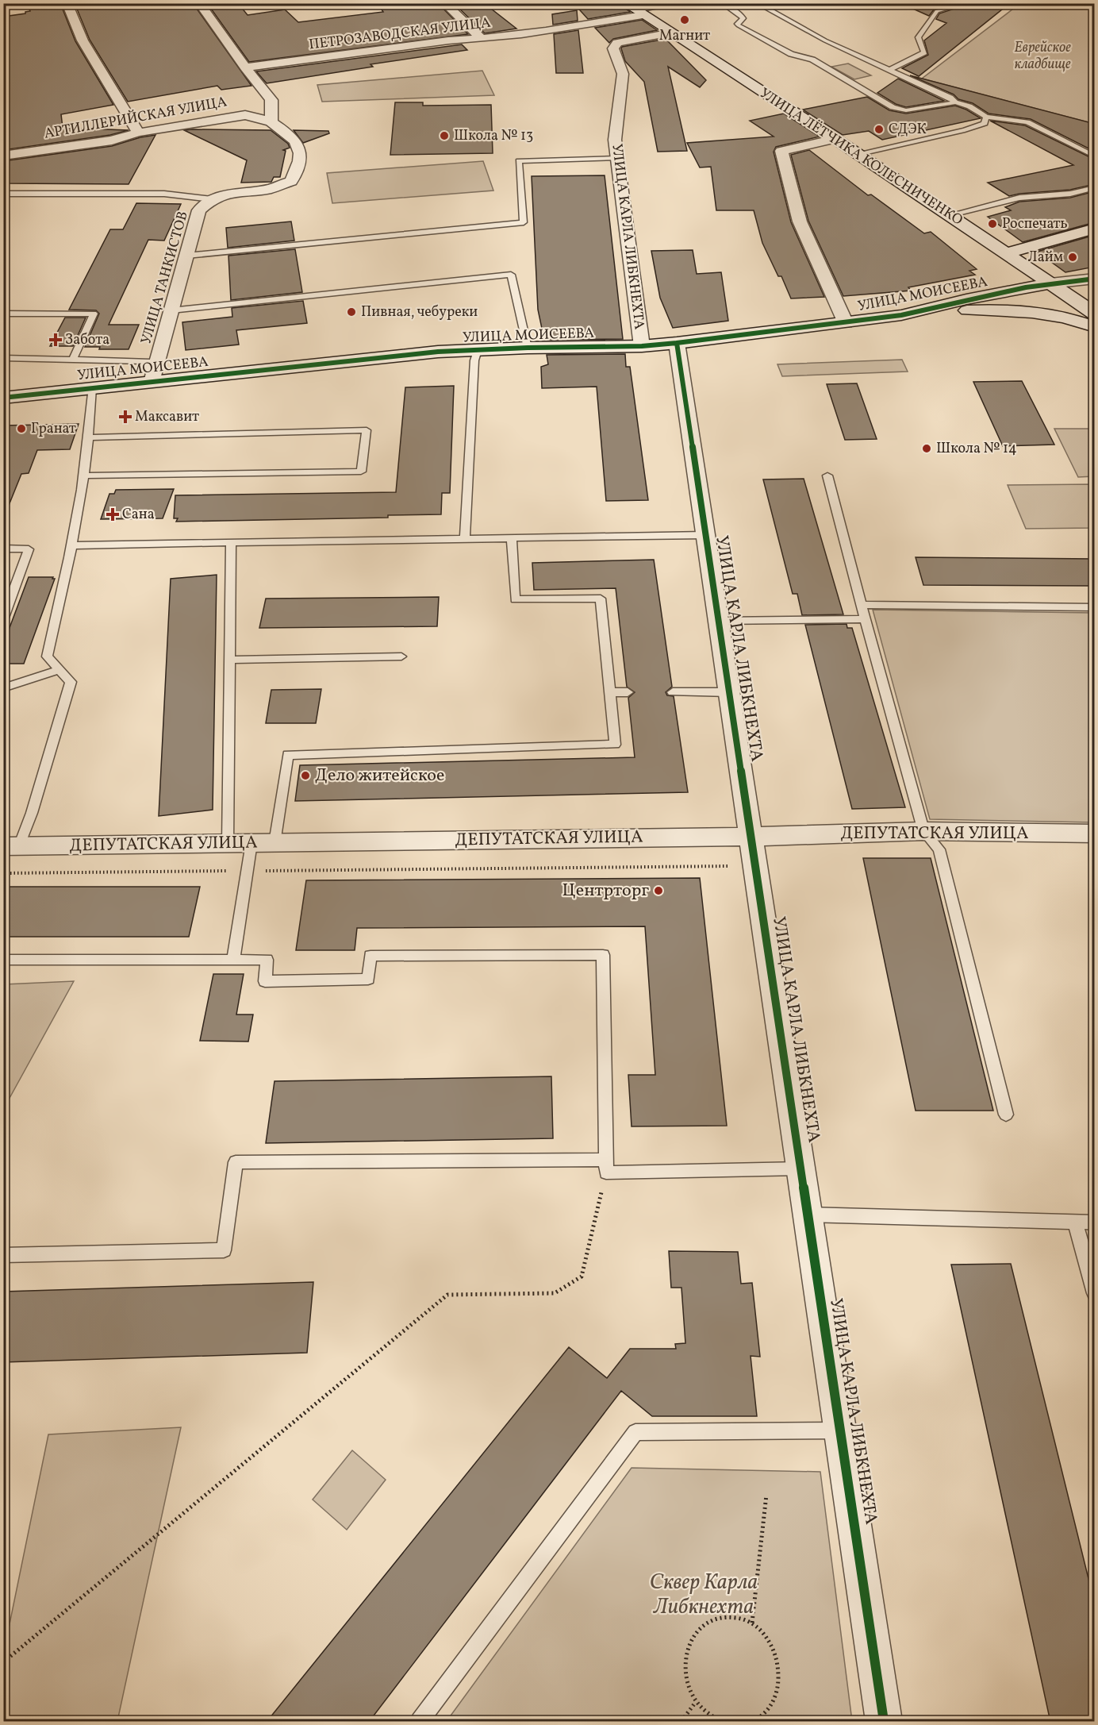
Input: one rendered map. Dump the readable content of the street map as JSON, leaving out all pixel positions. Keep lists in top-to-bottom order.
{
  "streets": {
    "street": [
      "ПЕТРОЗАВОДСКАЯ УЛИЦА",
      "АРТИЛЛЕРИЙСКАЯ УЛИЦА",
      "УЛИЦА ЛЁТЧИКА КОЛЕСНИЧЕНКО",
      "УЛИЦА КАРЛА ЛИБКНЕХТА",
      "УЛИЦА ТАНКИСТОВ",
      "УЛИЦА МОИСЕЕВА",
      "ДЕПУТАТСКАЯ УЛИЦА"
    ]
  },
  "crossings": [
    ["ПЕТРОЗАВОДСКАЯ УЛИЦА", "УЛИЦА ЛЁТЧИКА КОЛЕСНИЧЕНКО"],
    ["АРТИЛЛЕРИЙСКАЯ УЛИЦА", "УЛИЦА ТАНКИСТОВ"],
    ["УЛИЦА ЛЁТЧИКА КОЛЕСНИЧЕНКО", "УЛИЦА КАРЛА ЛИБКНЕХТА"],
    ["УЛИЦА ЛЁТЧИКА КОЛЕСНИЧЕНКО", "УЛИЦА МОИСЕЕВА"],
    ["УЛИЦА КАРЛА ЛИБКНЕХТА", "УЛИЦА МОИСЕЕВА"],
    ["УЛИЦА КАРЛА ЛИБКНЕХТА", "ДЕПУТАТСКАЯ УЛИЦА"],
    ["УЛИЦА ТАНКИСТОВ", "УЛИЦА МОИСЕЕВА"]
  ],
  "parks": ["Еврейское кладбище", "Сквер Карла Либкнехта"],
  "places": {
    "other": [
      "Магнит",
      "СДЭК",
      "Школа № 13",
      "Роспечать",
      "Лайм",
      "Пивная, чебуреки",
      "Гранат",
      "Школа № 14",
      "Дело житейское",
      "Центрторг"
    ],
    "health": ["Забота", "Максавит", "Сана"]
  }
}
